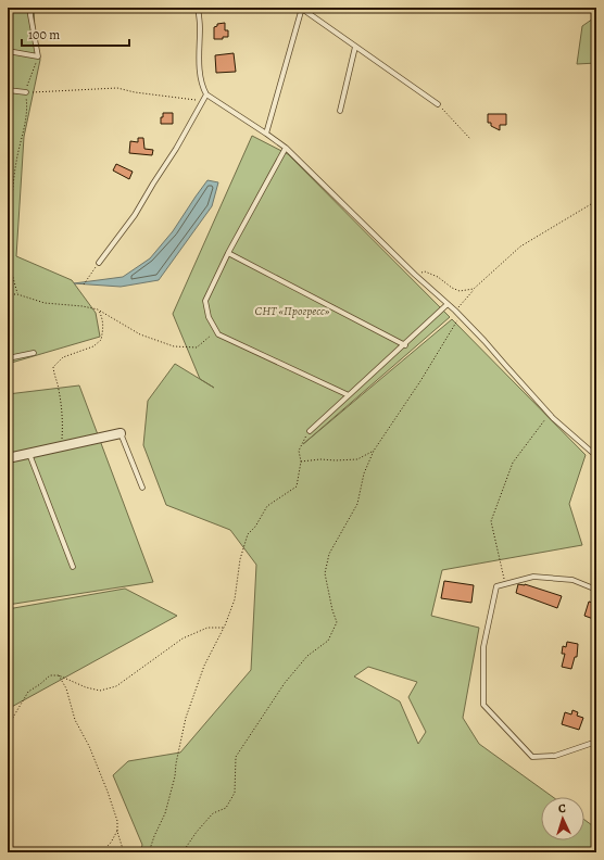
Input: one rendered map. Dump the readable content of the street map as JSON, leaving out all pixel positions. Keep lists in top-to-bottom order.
{
  "parks": ["СНТ «Прогресс»"],
  "scale_bar": "100 m",
  "north": "top"
}
